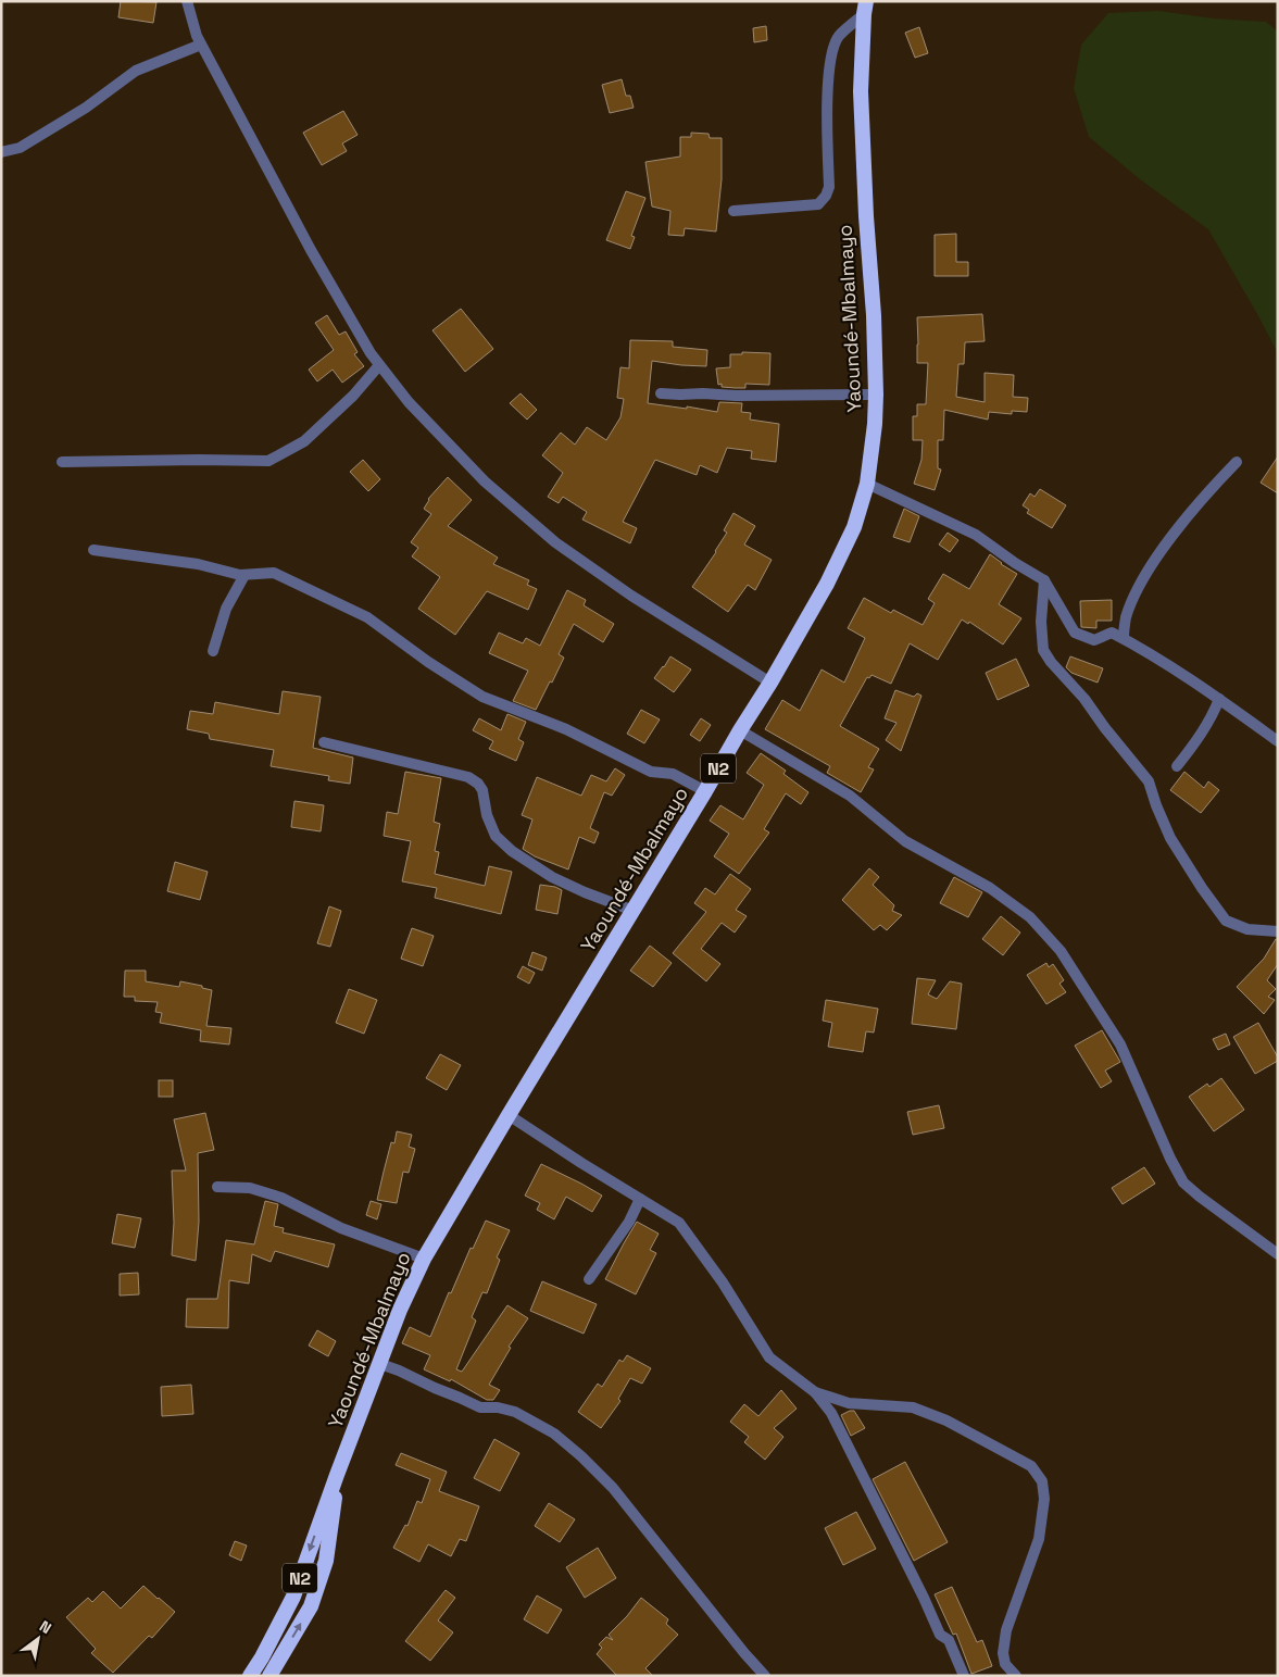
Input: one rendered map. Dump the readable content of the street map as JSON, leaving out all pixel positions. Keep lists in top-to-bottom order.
{
  "streets": {
    "highway": ["Yaoundé-Mbalmayo", "N2"]
  },
  "north": "top right"
}
